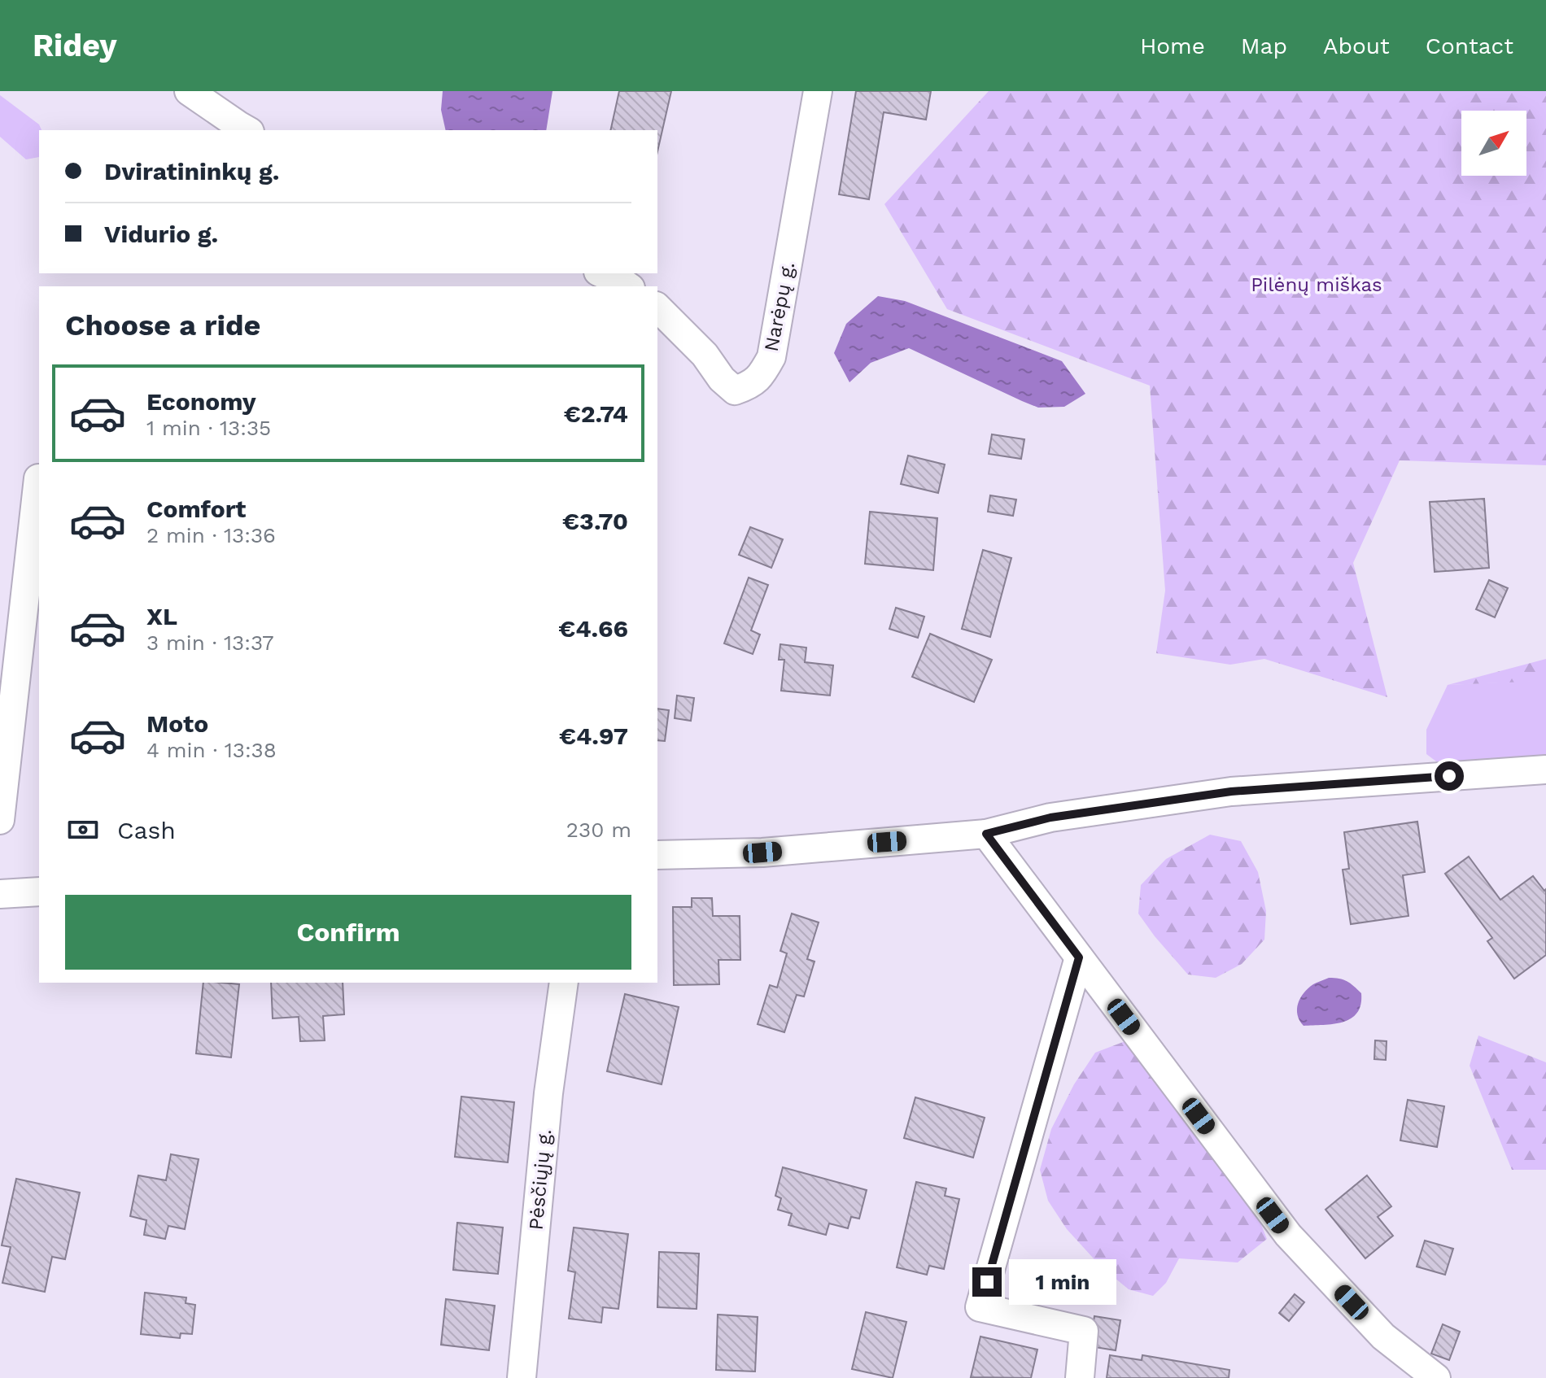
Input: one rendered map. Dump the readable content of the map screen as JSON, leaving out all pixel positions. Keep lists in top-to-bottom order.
{
  "streets": {
    "street": ["Narėpų g.", "Pėsčiųjų g."]
  },
  "parks": ["Pilėnų miškas"],
  "north": "top right",
  "page": {
    "header": "Ridey",
    "nav": [
      "Home",
      "Map",
      "About",
      "Contact"
    ],
    "banner": ["Dviratininkų g.", "Vidurio g."],
    "heading": "Choose a ride",
    "list": [
      {
        "name": "Economy",
        "note": "1 min · 13:35",
        "value": "€2.74"
      },
      {
        "name": "Comfort",
        "note": "2 min · 13:36",
        "value": "€3.70"
      },
      {
        "name": "XL",
        "note": "3 min · 13:37",
        "value": "€4.66"
      },
      {
        "name": "Moto",
        "note": "4 min · 13:38",
        "value": "€4.97"
      }
    ],
    "pay": ["Cash", "230 m"],
    "buttons": "Confirm",
    "bubble": "1 min"
  }
}
